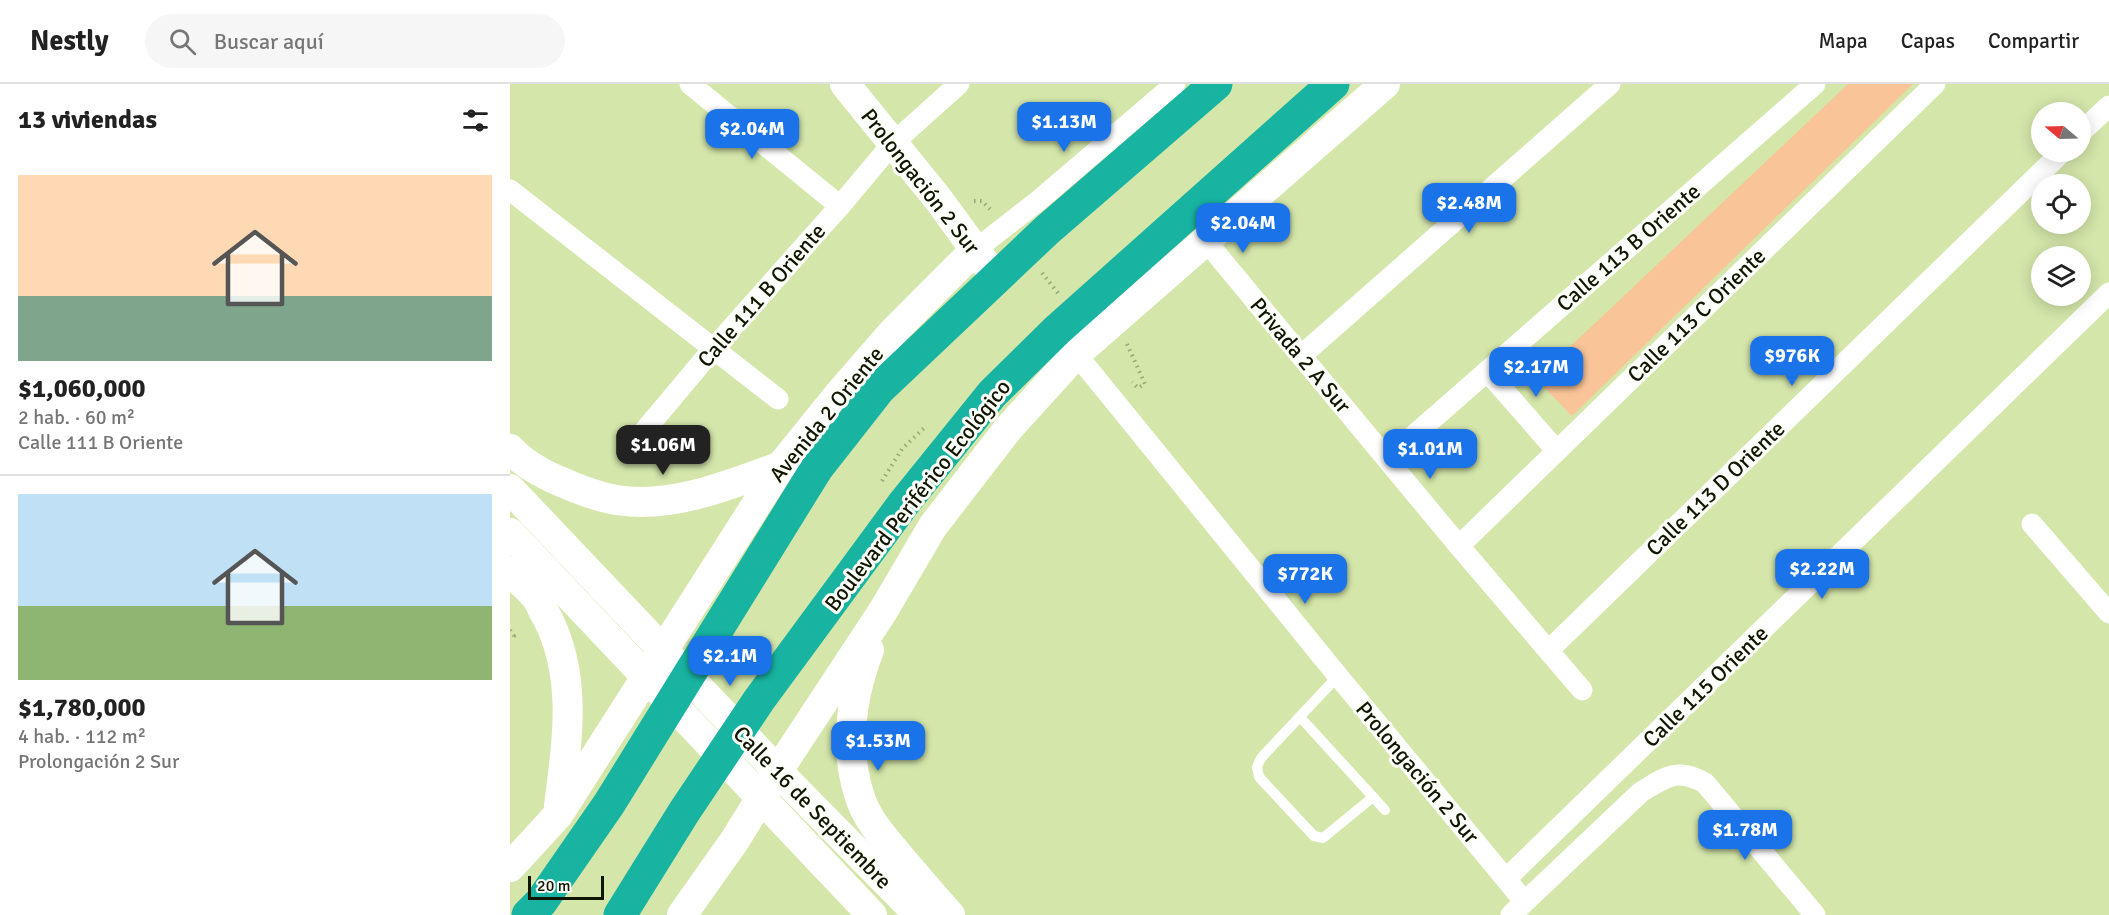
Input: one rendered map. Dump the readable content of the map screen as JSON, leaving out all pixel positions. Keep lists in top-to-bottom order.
{
  "streets": {
    "highway": ["Boulevard Periférico Ecológico"],
    "street": [
      "Prolongación 2 Sur",
      "Calle 113 B Oriente",
      "Calle 111 B Oriente",
      "Calle 113 C Oriente",
      "Privada 2 A Sur",
      "Avenida 2 Oriente",
      "Calle 113 D Oriente",
      "Calle 115 Oriente",
      "Calle 16 de Septiembre"
    ]
  },
  "crossings": [
    ["Prolongación 2 Sur", "Calle 111 B Oriente"],
    ["Prolongación 2 Sur", "Avenida 2 Oriente"],
    ["Prolongación 2 Sur", "Boulevard Periférico Ecológico"],
    ["Prolongación 2 Sur", "Calle 115 Oriente"],
    ["Calle 113 B Oriente", "Privada 2 A Sur"],
    ["Calle 113 C Oriente", "Privada 2 A Sur"],
    ["Privada 2 A Sur", "Calle 113 D Oriente"]
  ],
  "scale_bar": "20 m",
  "north": "left",
  "page": {
    "header": "Nestly",
    "search": "Buscar aquí",
    "nav": ["Mapa", "Capas", "Compartir"],
    "heading": "13 viviendas",
    "price": [
      "$1.13M",
      "$2.04M",
      "$2.48M",
      "$2.04M",
      "$976K",
      "$2.17M",
      "$1.06M",
      "$1.01M",
      "$2.22M",
      "$772K",
      "$2.1M",
      "$1.53M",
      "$1.78M"
    ],
    "list": [
      {
        "name": "$1,060,000",
        "note": "2 hab. · 60 m² · Calle 111 B Oriente"
      },
      {
        "name": "$1,780,000",
        "note": "4 hab. · 112 m² · Prolongación 2 Sur"
      }
    ],
    "scale": "20 m"
  }
}
